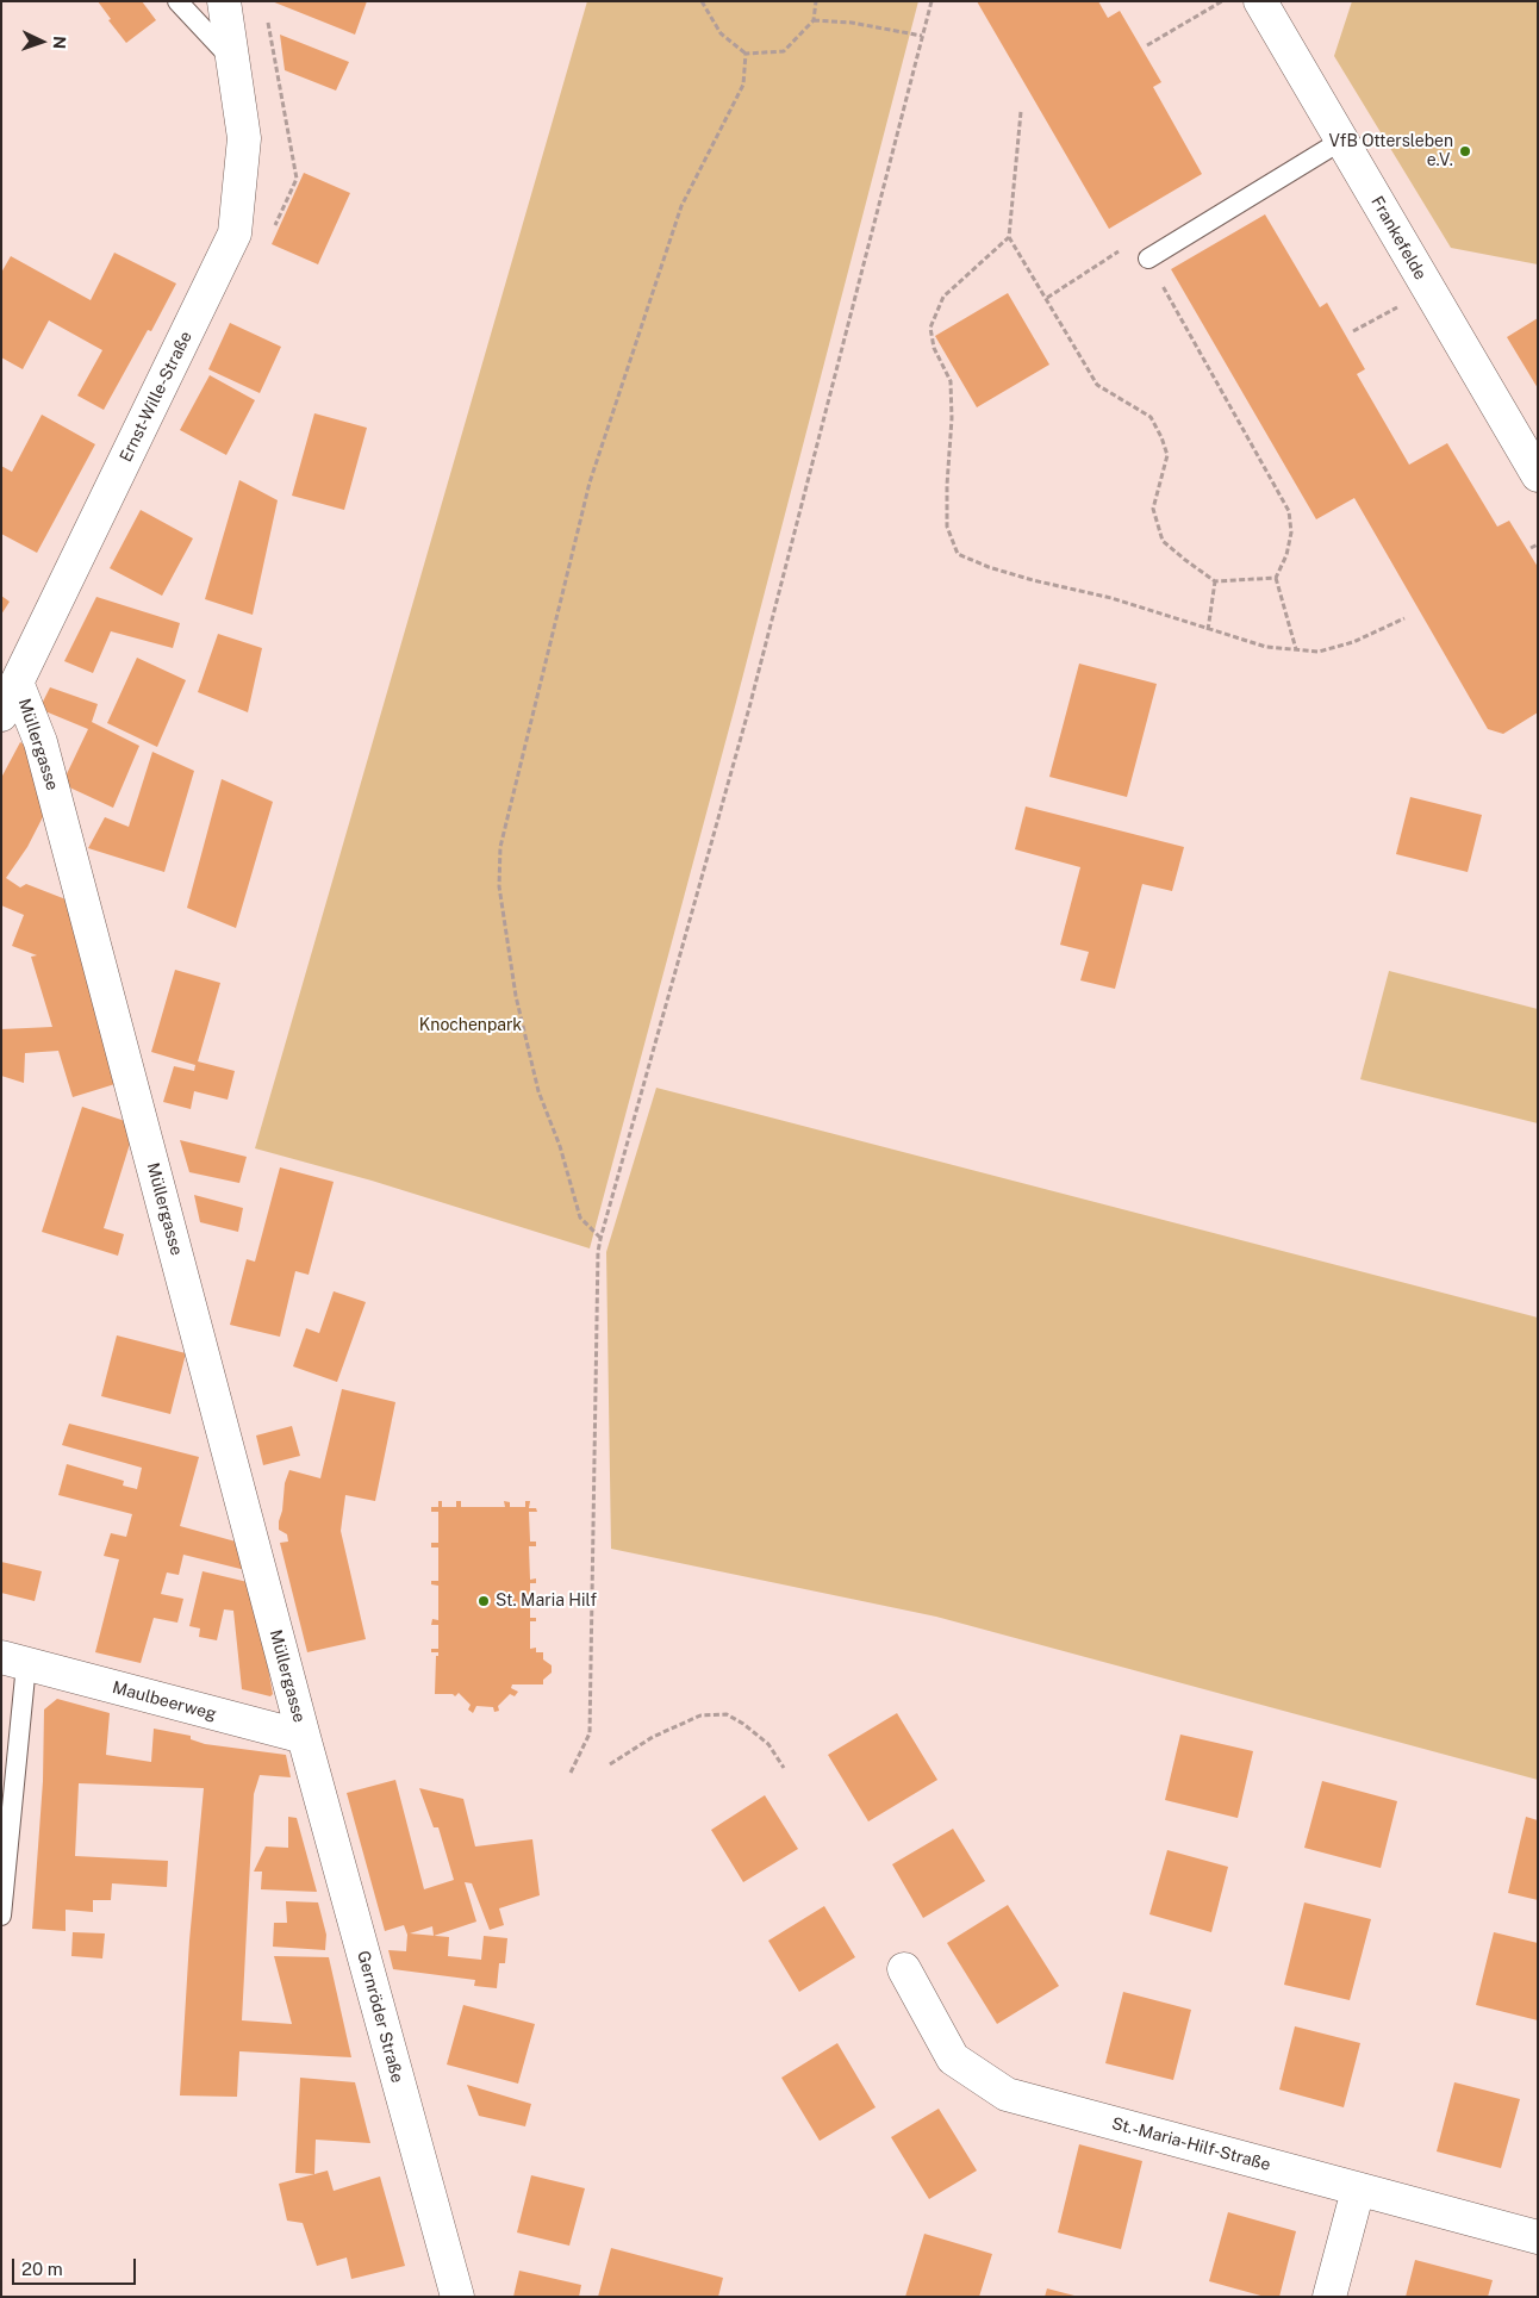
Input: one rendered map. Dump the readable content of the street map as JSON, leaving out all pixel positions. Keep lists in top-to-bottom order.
{
  "streets": {
    "street": [
      "Frankefelde",
      "Ernst-Wille-Straße",
      "Müllergasse",
      "Maulbeerweg",
      "Gernröder Straße",
      "St.-Maria-Hilf-Straße"
    ]
  },
  "crossings": [
    ["Ernst-Wille-Straße", "Müllergasse"],
    ["Müllergasse", "Maulbeerweg"],
    ["Müllergasse", "Gernröder Straße"],
    ["Maulbeerweg", "Gernröder Straße"]
  ],
  "parks": ["Knochenpark"],
  "places": ["VfB Ottersleben e.V.", "St. Maria Hilf"],
  "scale_bar": "20 m",
  "north": "right"
}
